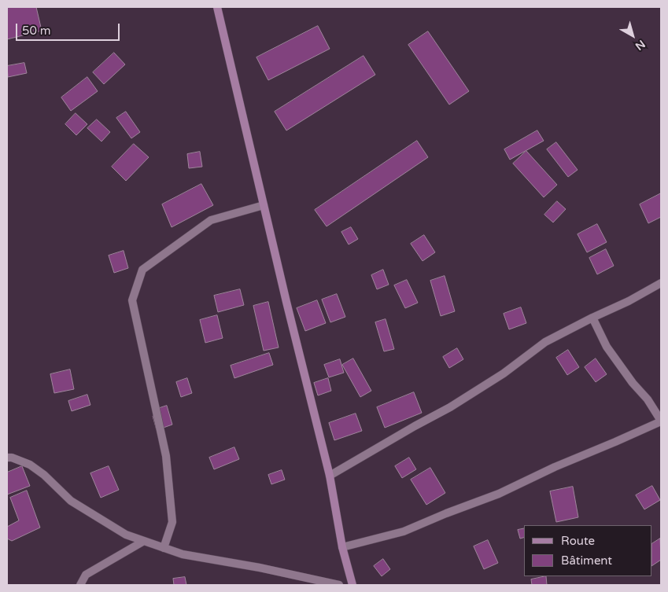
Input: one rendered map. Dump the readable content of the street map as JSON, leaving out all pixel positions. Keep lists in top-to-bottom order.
{
  "legend": ["Route", "Bâtiment"],
  "scale_bar": "50 m",
  "north": "bottom right"
}
